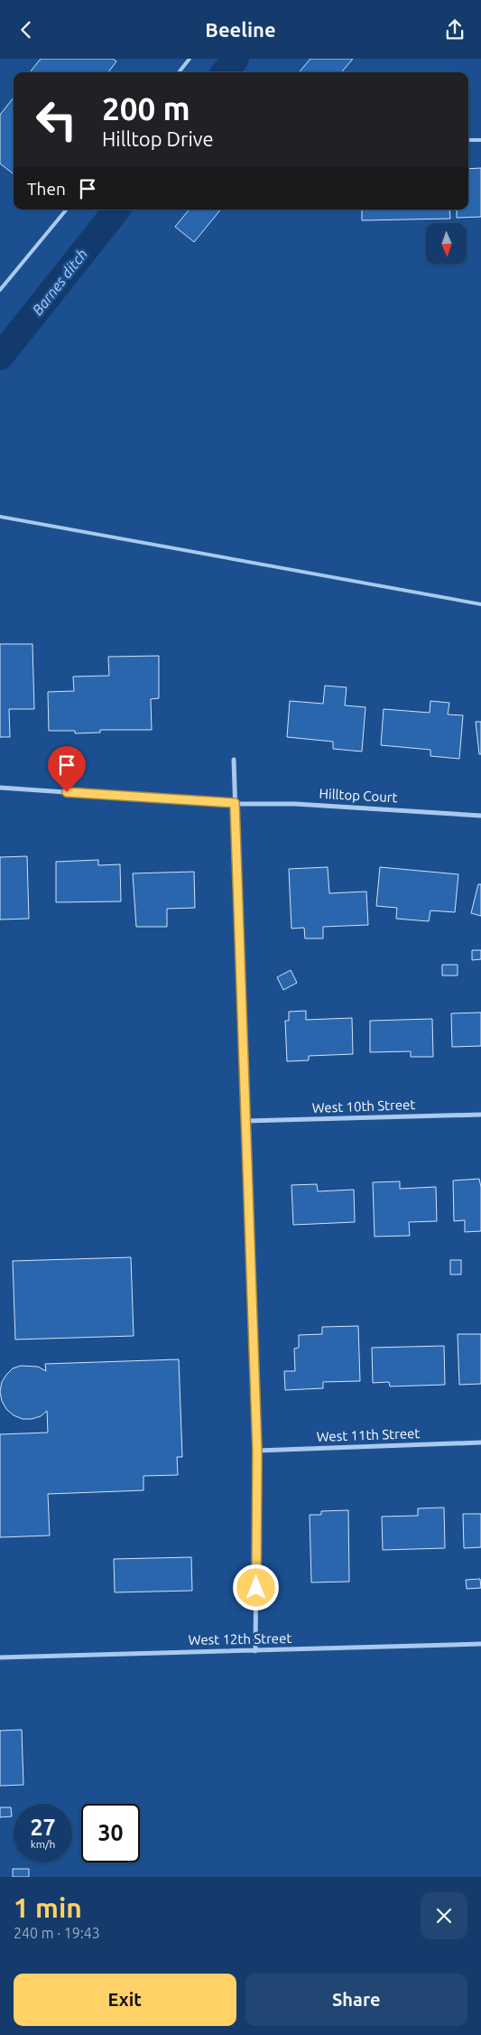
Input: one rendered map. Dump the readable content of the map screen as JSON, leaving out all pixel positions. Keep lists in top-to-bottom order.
{
  "streets": {
    "street": [
      "Hilltop Court",
      "West 10th Street",
      "West 11th Street",
      "West 12th Street"
    ]
  },
  "water": ["Barnes ditch"],
  "north": "bottom",
  "page": {
    "header": "Beeline",
    "turn": ["200 m", "Hilltop Drive"],
    "then": "Then",
    "speed": "27 km/h",
    "limit": "30",
    "heading": ["1 min", "240 m · 19:43"],
    "buttons": ["Exit", "Share"]
  }
}
